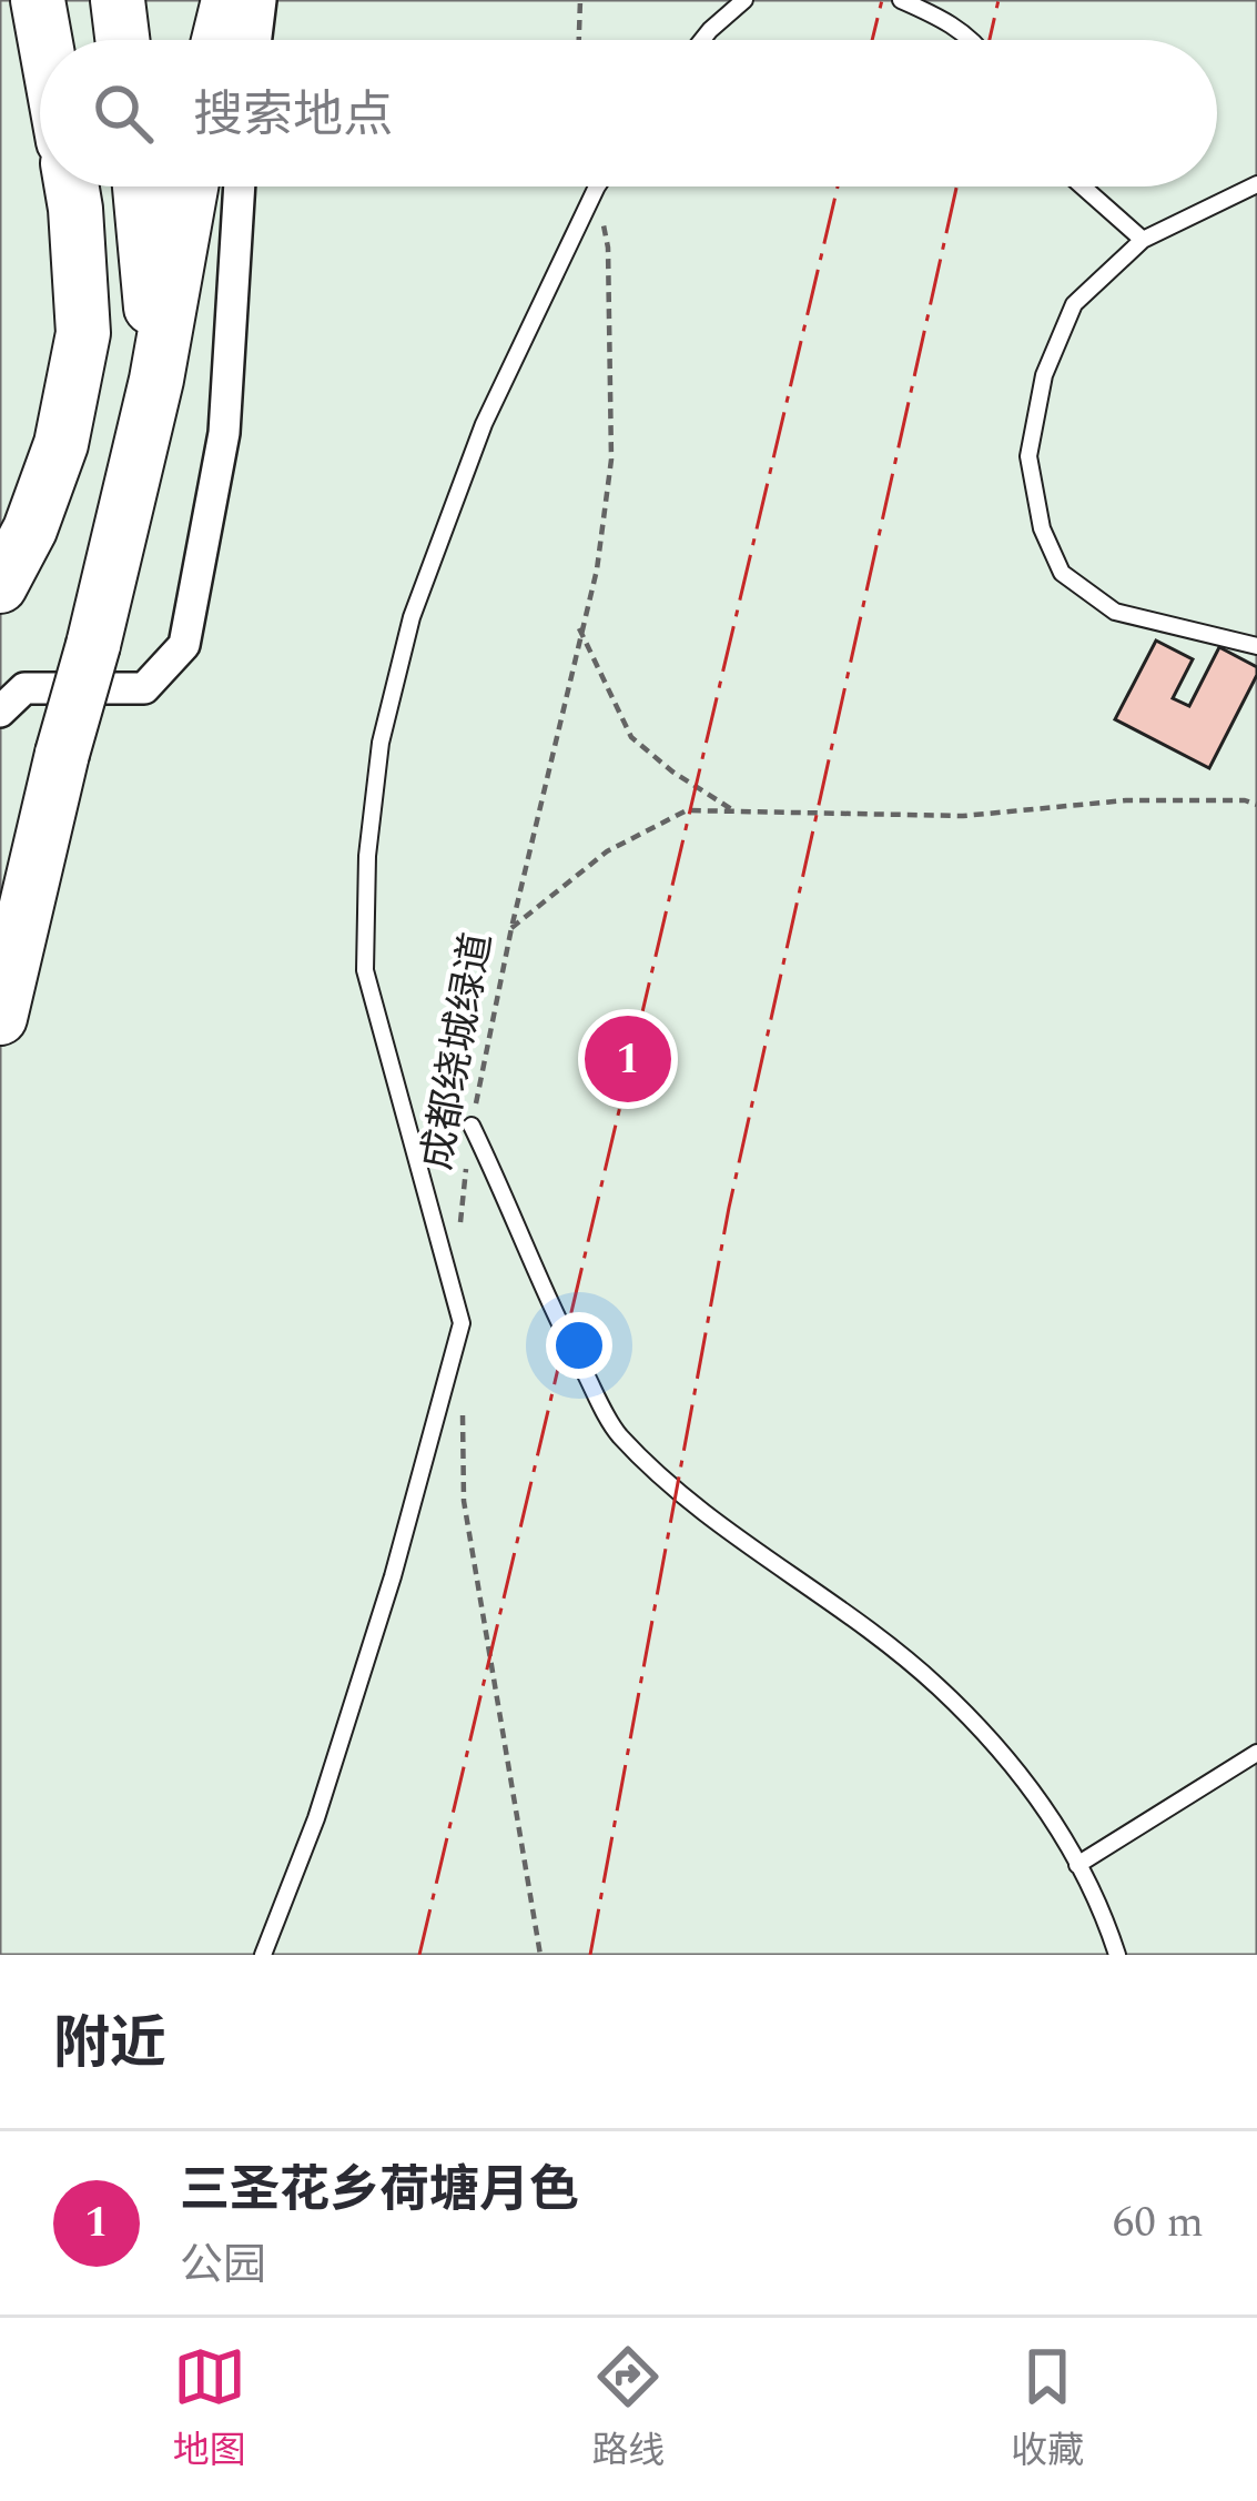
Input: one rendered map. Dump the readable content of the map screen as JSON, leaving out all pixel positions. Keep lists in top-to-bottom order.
{
  "streets": {
    "path": ["成都绕城绿道"]
  },
  "page": {
    "search": "搜索地点",
    "pins": "1",
    "heading": "附近",
    "list": [
      {
        "mark": "1",
        "name": "三圣花乡荷塘月色",
        "note": "公园",
        "value": "60 m"
      }
    ],
    "nav": ["地图", "路线", "收藏"]
  }
}
